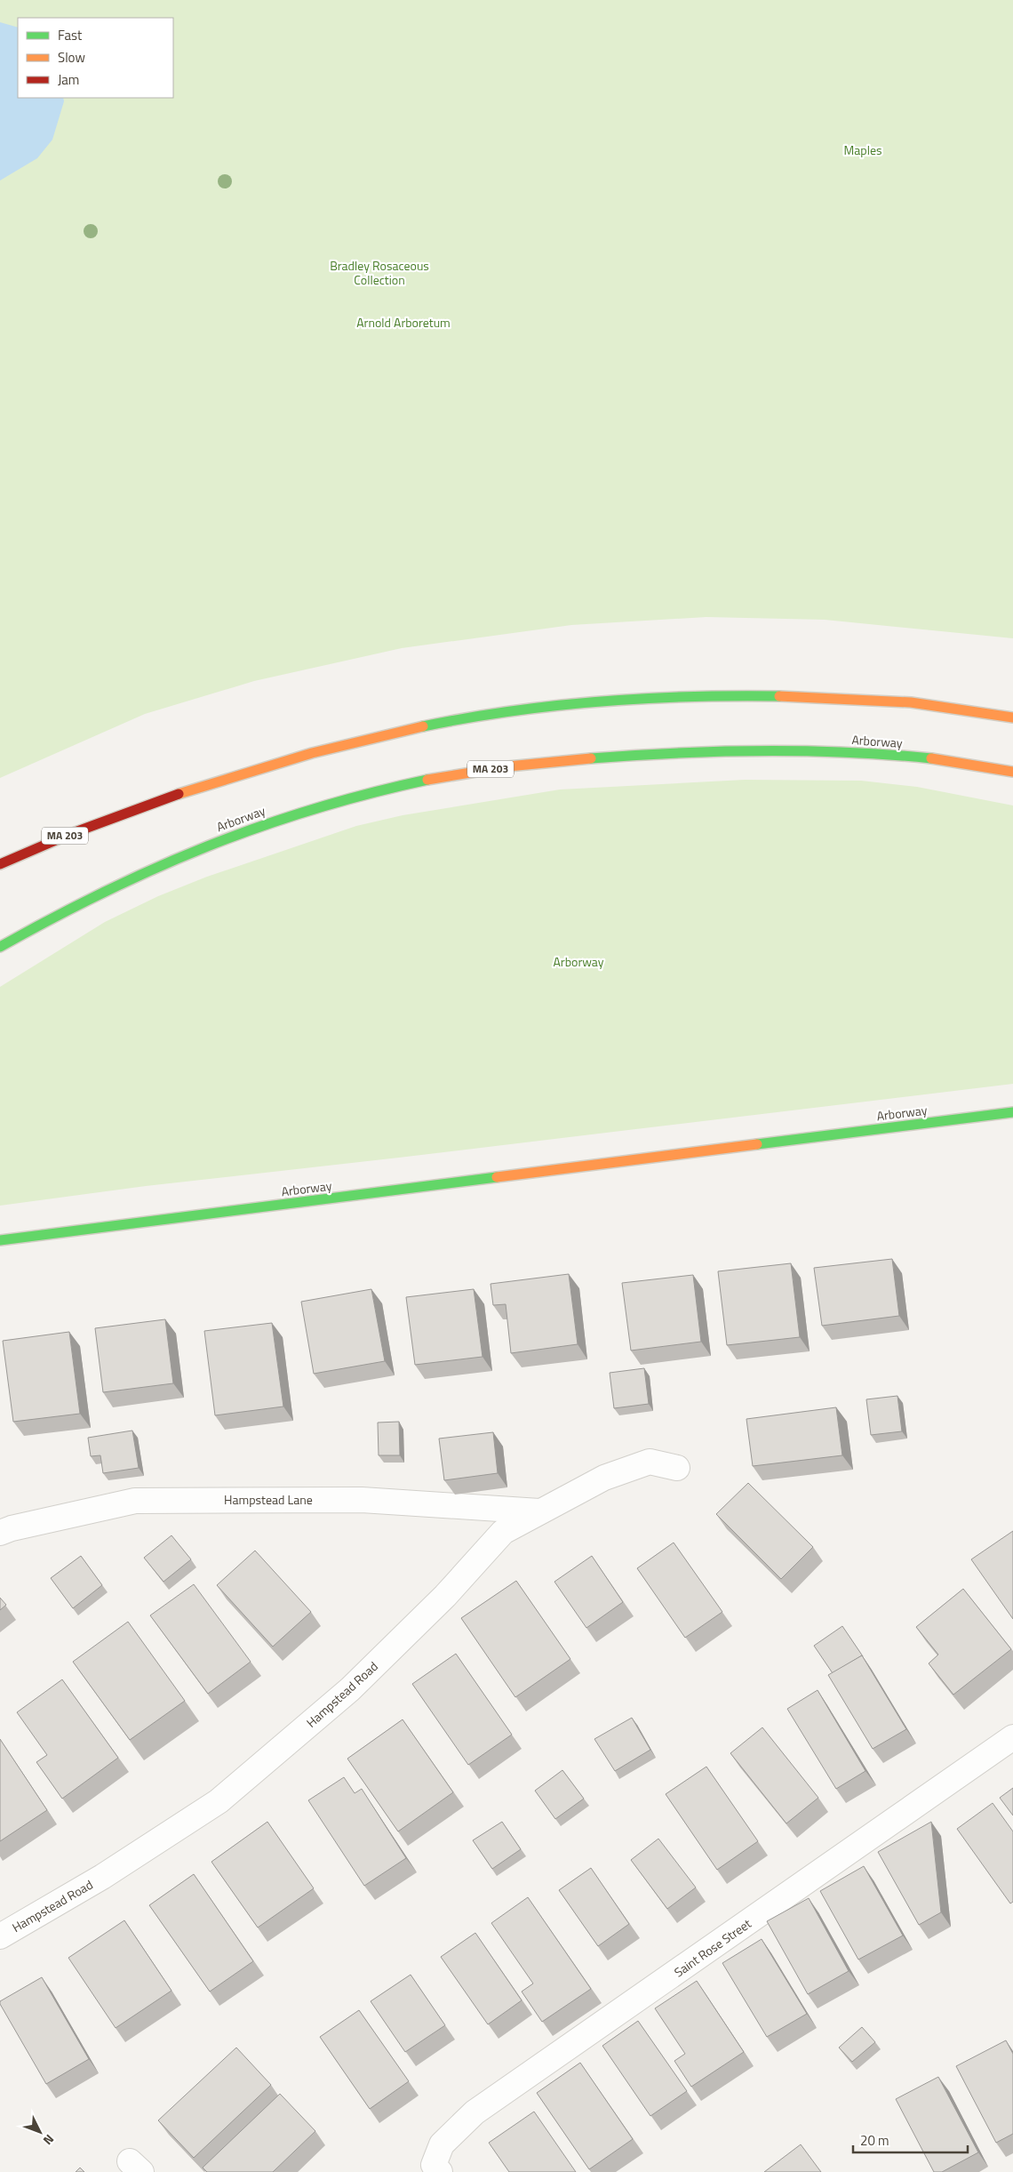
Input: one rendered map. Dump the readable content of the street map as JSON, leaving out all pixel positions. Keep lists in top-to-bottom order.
{
  "streets": {
    "main road": ["Arborway", "MA 203"],
    "street": ["Hampstead Lane", "Hampstead Road", "Saint Rose Street"]
  },
  "crossings": [
    ["Hampstead Lane", "Hampstead Road"]
  ],
  "parks": [
    "Maples",
    "Bradley Rosaceous Collection",
    "Arnold Arboretum",
    "Arborway"
  ],
  "legend": ["Fast", "Slow", "Jam"],
  "scale_bar": "20 m",
  "north": "bottom right"
}
